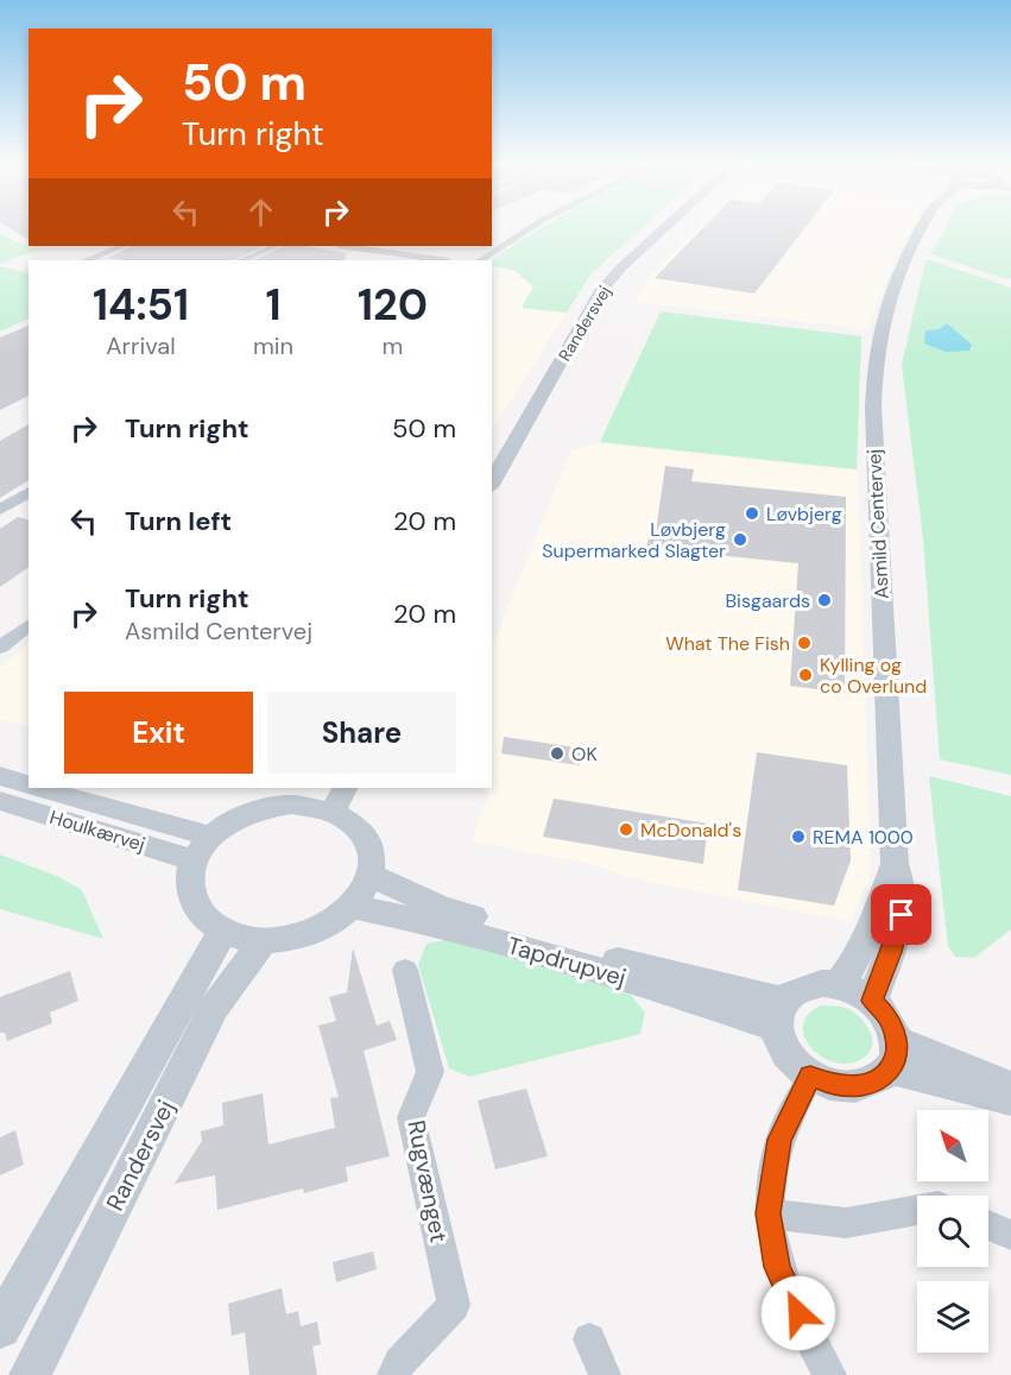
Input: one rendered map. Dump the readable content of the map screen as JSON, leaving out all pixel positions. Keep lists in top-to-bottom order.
{
  "streets": {
    "street": [
      "Randersvej",
      "Asmild Centervej",
      "Houlkærvej",
      "Tapdrupvej",
      "Rugvænget"
    ]
  },
  "crossings": [
    ["Randersvej", "Houlkærvej"],
    ["Randersvej", "Tapdrupvej"],
    ["Asmild Centervej", "Tapdrupvej"],
    ["Houlkærvej", "Tapdrupvej"]
  ],
  "places": [
    "Løvbjerg",
    "Løvbjerg Supermarked Slagter",
    "Bisgaards",
    "What The Fish",
    "Kylling og co Overlund",
    "OK",
    "McDonald's",
    "REMA 1000"
  ],
  "north": "top left",
  "page": {
    "turn": ["50 m", "Turn right"],
    "eta": [
      "14:51",
      "Arrival",
      "1",
      "min",
      "120",
      "m"
    ],
    "list": [
      {
        "name": "Turn right",
        "value": "50 m"
      },
      {
        "name": "Turn left",
        "value": "20 m"
      },
      {
        "name": "Turn right",
        "note": "Asmild Centervej",
        "value": "20 m"
      }
    ],
    "buttons": ["Exit", "Share"]
  }
}
